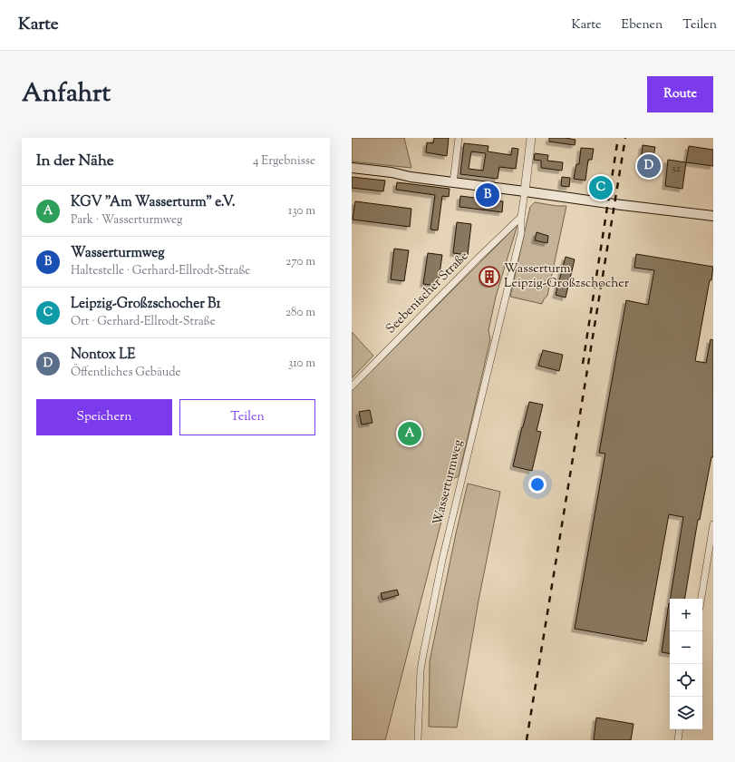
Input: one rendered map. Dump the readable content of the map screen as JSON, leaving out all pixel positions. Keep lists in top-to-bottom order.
{
  "streets": {
    "street": ["Seebenischer Straße", "Wasserturmweg"]
  },
  "crossings": [
    ["Seebenischer Straße", "Wasserturmweg"]
  ],
  "places": {
    "building": ["Wasserturm Leipzig-Großzschocher"]
  },
  "house_numbers": ["32"],
  "page": {
    "header": "Karte",
    "nav": ["Karte", "Ebenen", "Teilen"],
    "title": "Anfahrt",
    "buttons": [
      "Route",
      ["Speichern", "Teilen"]
    ],
    "heading": ["In der Nähe", "4 Ergebnisse"],
    "pins": [
      "D",
      "C",
      "B",
      "A"
    ],
    "list": [
      {
        "mark": "A",
        "name": "KGV \"Am Wasserturm\" e.V.",
        "note": "Park · Wasserturmweg",
        "value": "130 m"
      },
      {
        "mark": "B",
        "name": "Wasserturmweg",
        "note": "Haltestelle · Gerhard-Ellrodt-Straße",
        "value": "270 m"
      },
      {
        "mark": "C",
        "name": "Leipzig-Großzschocher B1",
        "note": "Ort · Gerhard-Ellrodt-Straße",
        "value": "280 m"
      },
      {
        "mark": "D",
        "name": "Nontox LE",
        "note": "Öffentliches Gebäude",
        "value": "310 m"
      }
    ],
    "map_buttons": ["+", "−"]
  }
}
